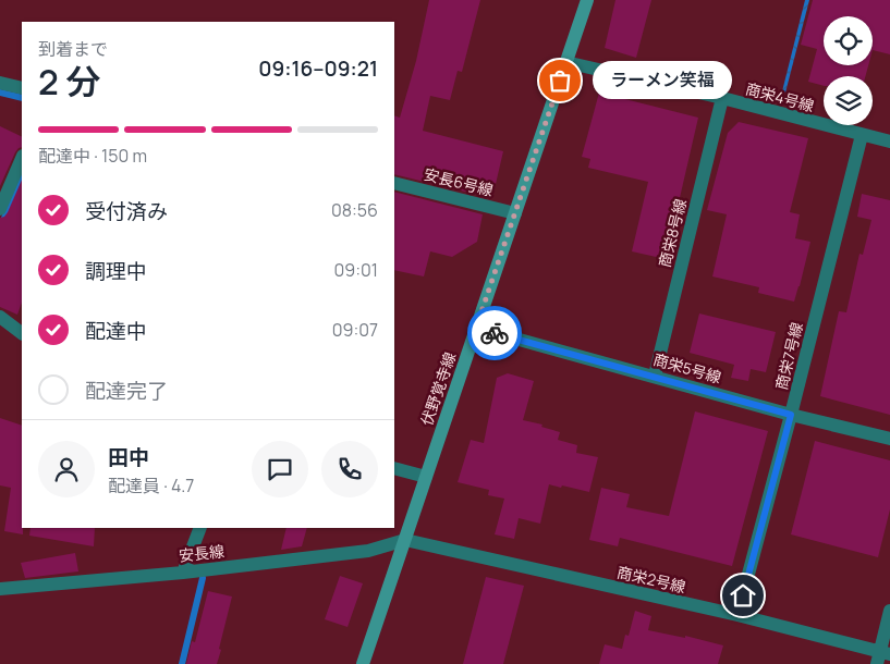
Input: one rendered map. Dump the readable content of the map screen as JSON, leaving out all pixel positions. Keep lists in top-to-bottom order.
{
  "streets": {
    "main road": ["伏野覚寺線"],
    "street": [
      "商栄4号線",
      "安長6号線",
      "商栄8号線",
      "商栄7号線",
      "商栄5号線",
      "安長線",
      "商栄2号線"
    ]
  },
  "crossings": [
    ["商栄4号線", "商栄8号線"],
    ["商栄4号線", "商栄7号線"],
    ["商栄4号線", "伏野覚寺線"],
    ["安長6号線", "伏野覚寺線"],
    ["商栄8号線", "商栄5号線"],
    ["商栄7号線", "商栄5号線"],
    ["商栄7号線", "商栄2号線"],
    ["商栄5号線", "伏野覚寺線"],
    ["伏野覚寺線", "安長線"],
    ["伏野覚寺線", "商栄2号線"],
    ["安長線", "商栄2号線"]
  ],
  "places": ["ラーメン笑福"],
  "page": {
    "heading": ["2 分", "到着まで", "09:16–09:21"],
    "panel": ["田中", "配達員 · 4.7"],
    "bubble": "ラーメン笑福",
    "bar": "配達中 · 150 m",
    "list": [
      ["受付済み", "08:56"],
      ["調理中", "09:01"],
      ["配達中", "09:07"],
      "配達完了"
    ]
  }
}
